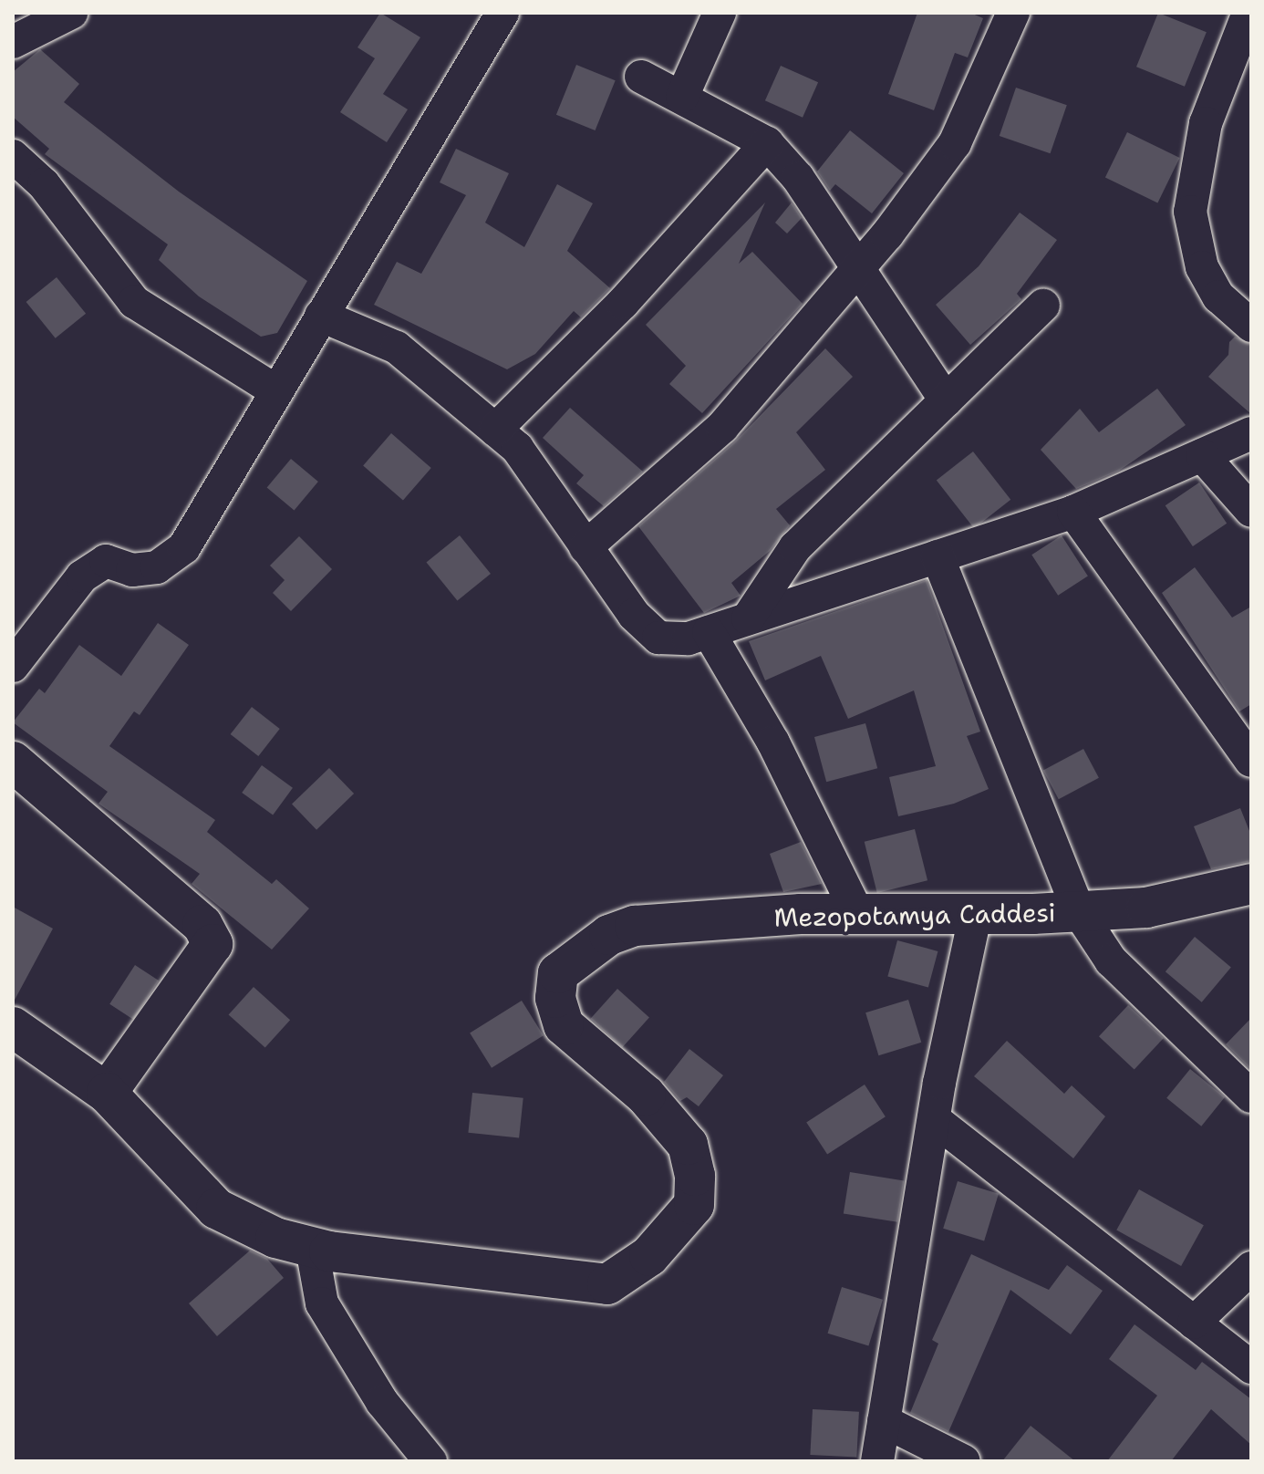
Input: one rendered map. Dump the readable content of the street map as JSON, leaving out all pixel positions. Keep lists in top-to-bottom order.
{
  "streets": {
    "street": ["Mezopotamya Caddesi"]
  }
}
